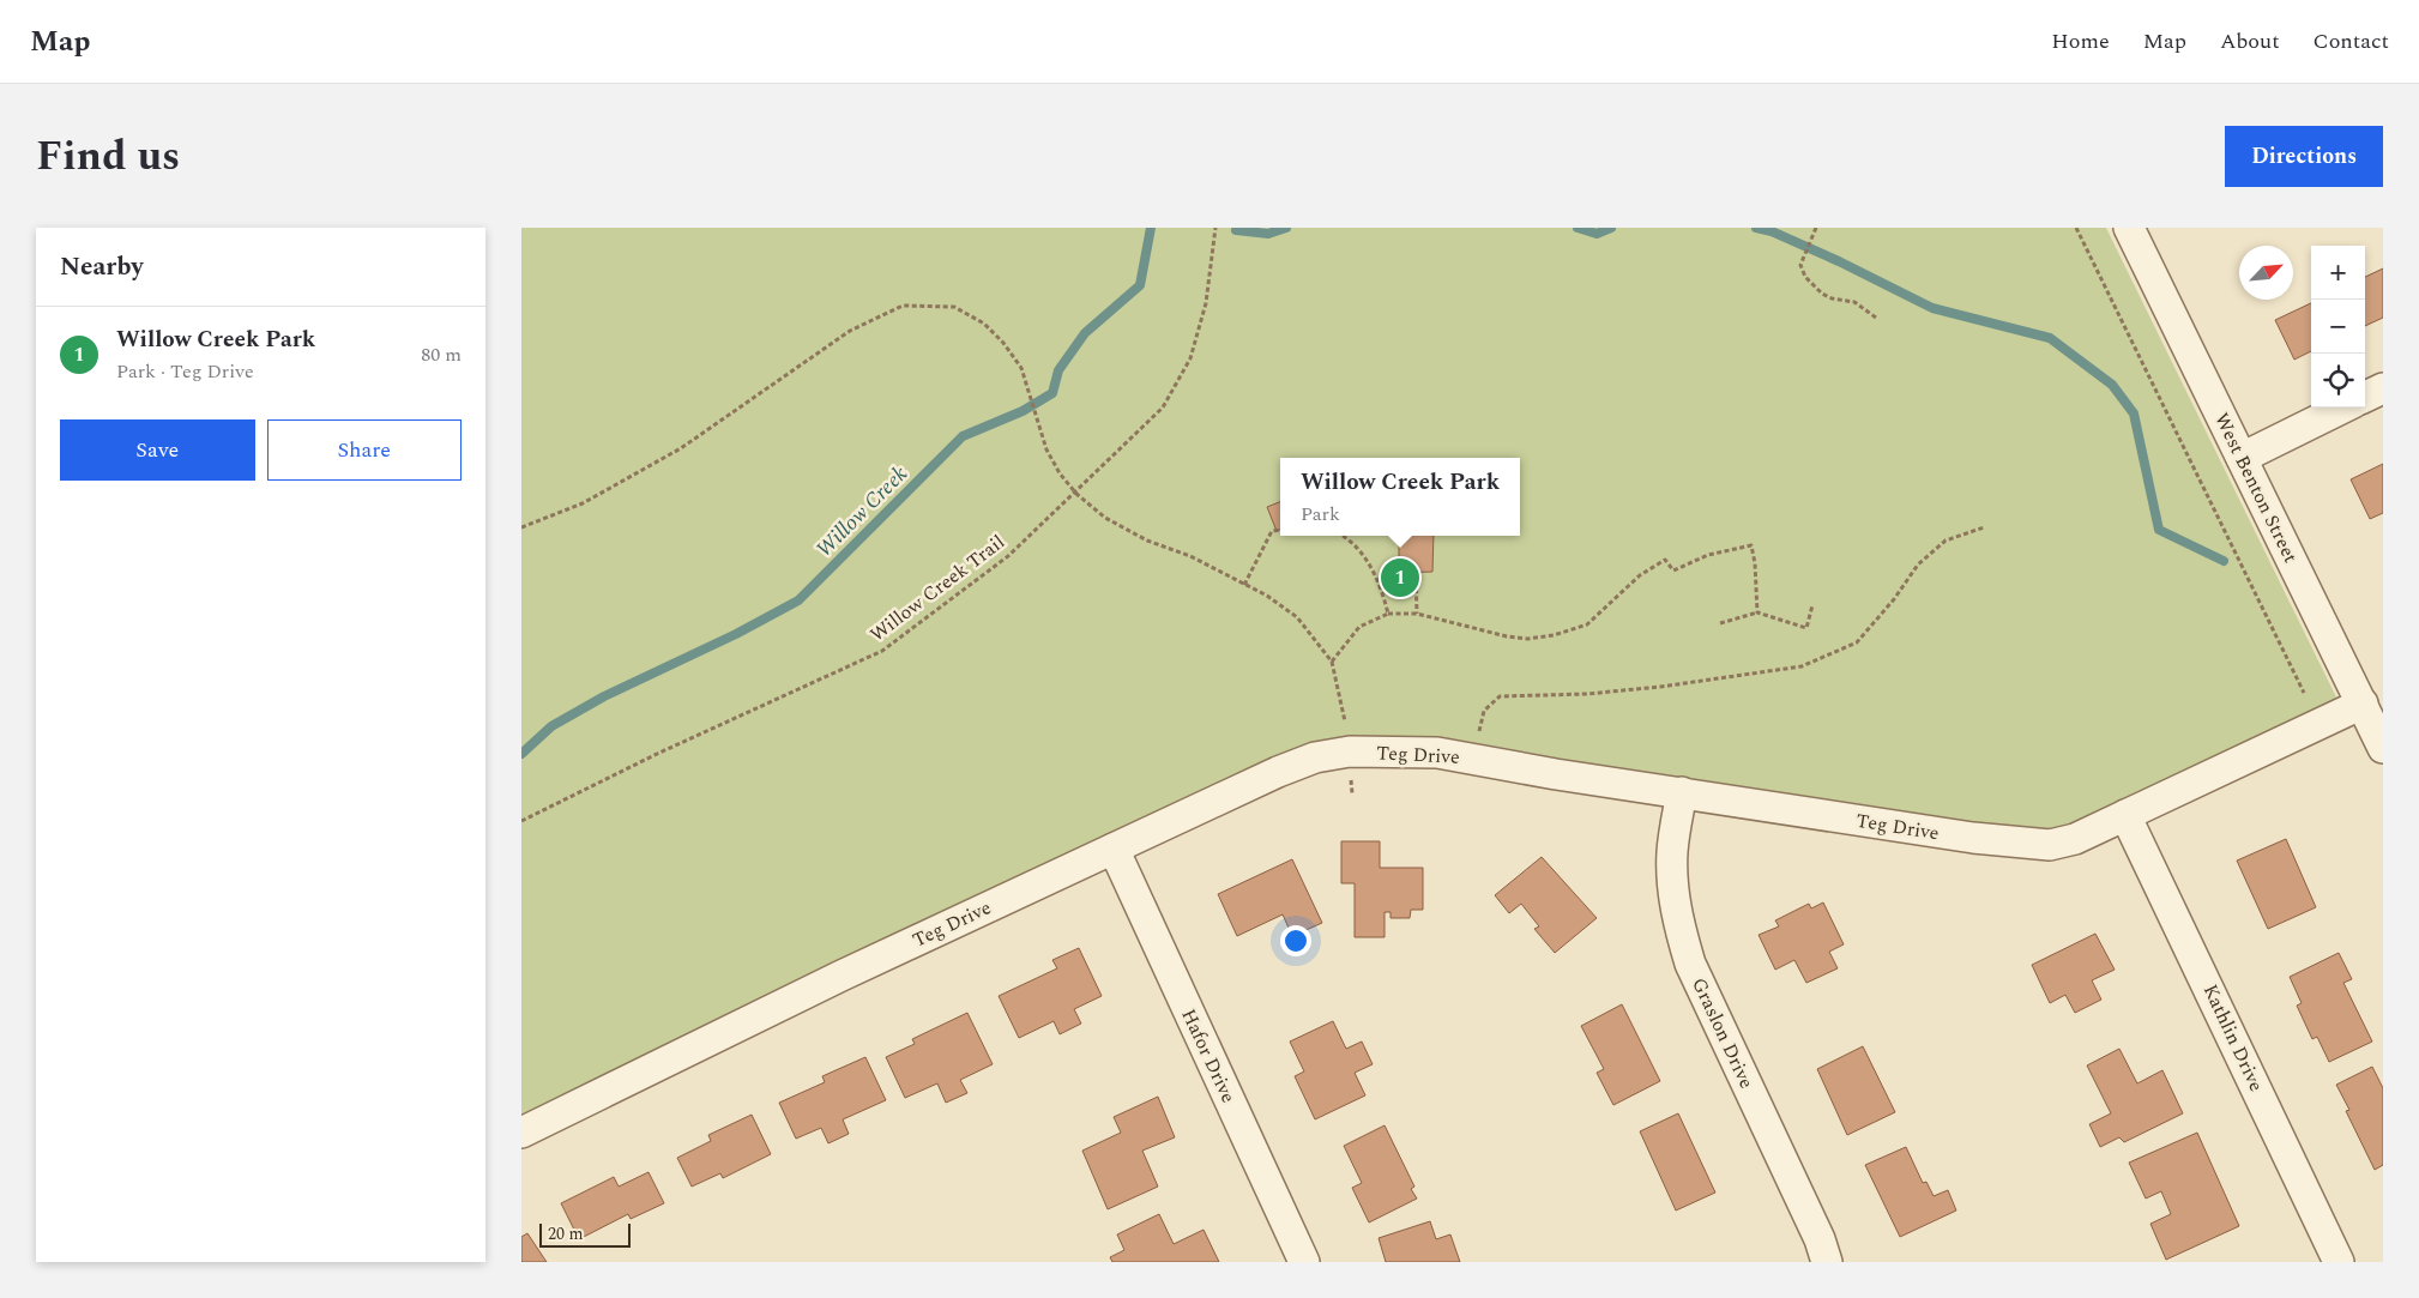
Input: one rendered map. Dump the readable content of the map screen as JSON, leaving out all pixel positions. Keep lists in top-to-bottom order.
{
  "streets": {
    "street": [
      "West Benton Street",
      "Teg Drive",
      "Graslon Drive",
      "Kathlin Drive",
      "Hafor Drive"
    ],
    "path": ["Willow Creek Trail"]
  },
  "crossings": [
    ["West Benton Street", "Teg Drive"],
    ["Teg Drive", "Graslon Drive"],
    ["Teg Drive", "Kathlin Drive"],
    ["Teg Drive", "Hafor Drive"]
  ],
  "water": ["Willow Creek"],
  "scale_bar": "20 m",
  "north": "top right",
  "page": {
    "header": "Map",
    "nav": [
      "Home",
      "Map",
      "About",
      "Contact"
    ],
    "title": "Find us",
    "buttons": [
      "Directions",
      ["Save", "Share"]
    ],
    "heading": "Nearby",
    "map_buttons": ["+", "−"],
    "list": [
      {
        "mark": "1",
        "name": "Willow Creek Park",
        "note": "Park · Teg Drive",
        "value": "80 m"
      }
    ],
    "popup": ["Willow Creek Park", "Park"],
    "pins": "1",
    "scale": "20 m"
  }
}
